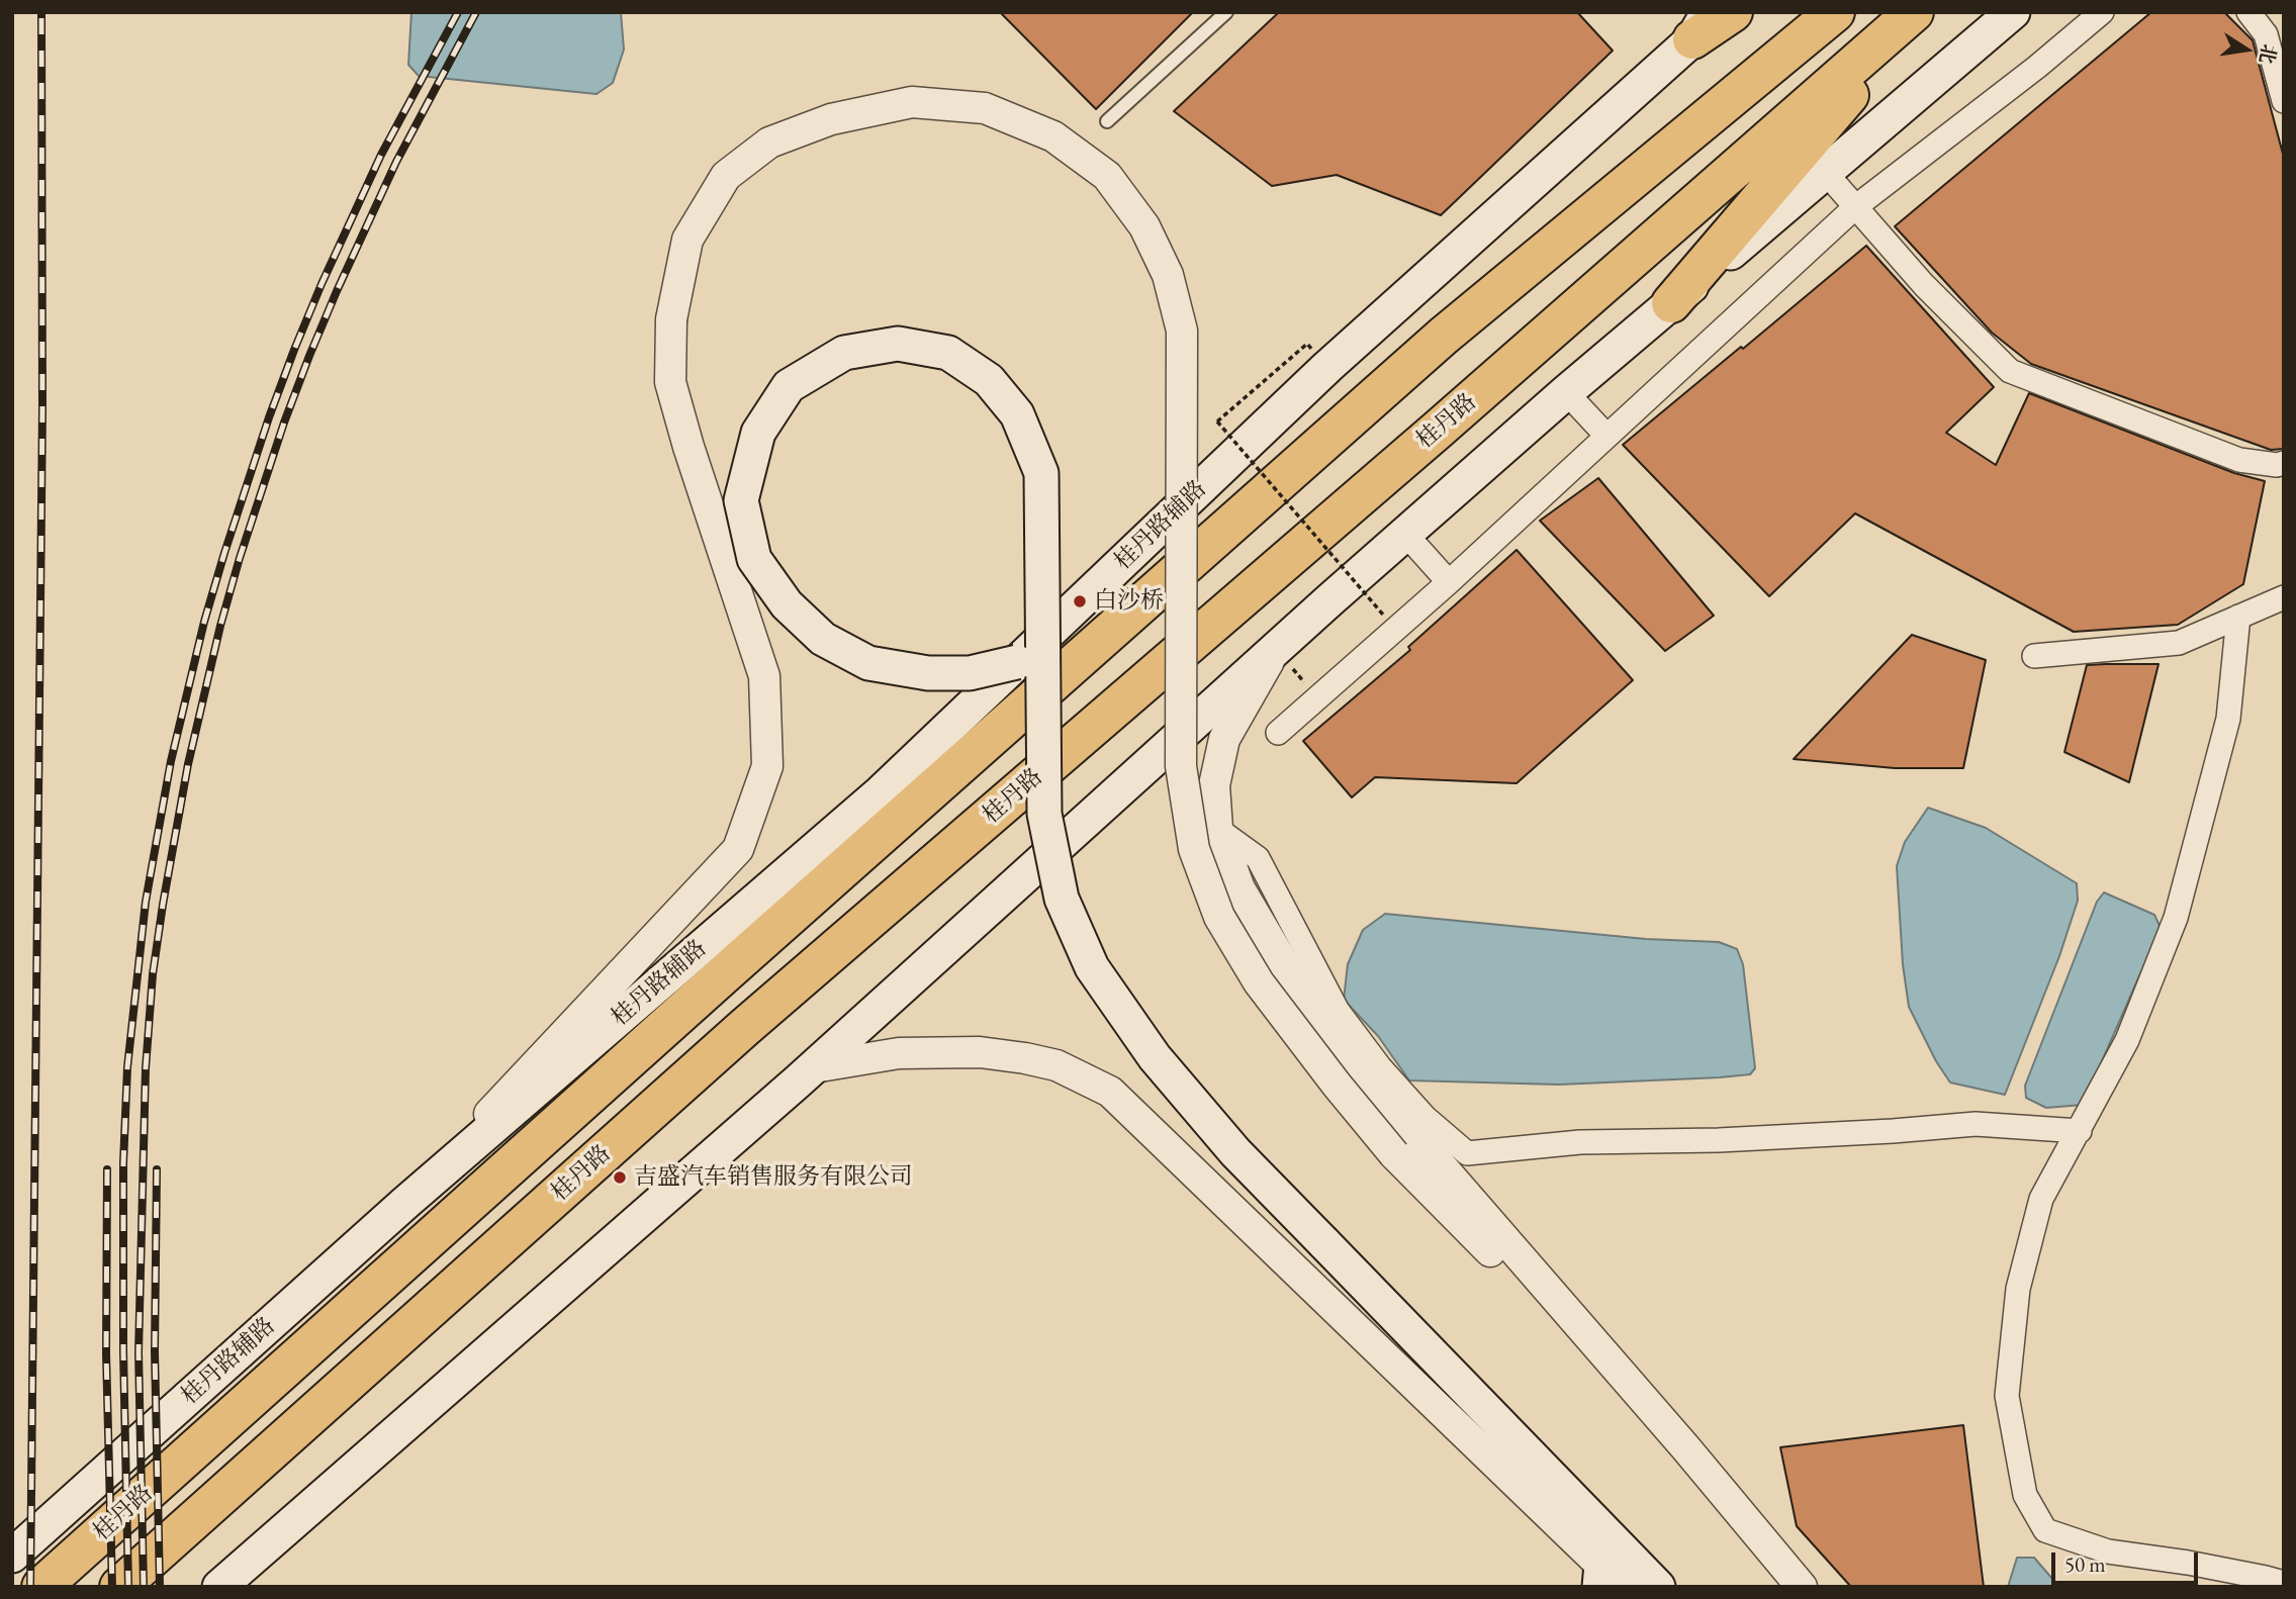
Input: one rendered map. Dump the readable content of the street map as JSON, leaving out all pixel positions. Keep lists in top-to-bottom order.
{
  "streets": {
    "highway": ["桂丹路"],
    "main road": ["桂丹路辅路"]
  },
  "places": ["白沙桥", "吉盛汽车销售服务有限公司"],
  "scale_bar": "50 m",
  "north": "right"
}
